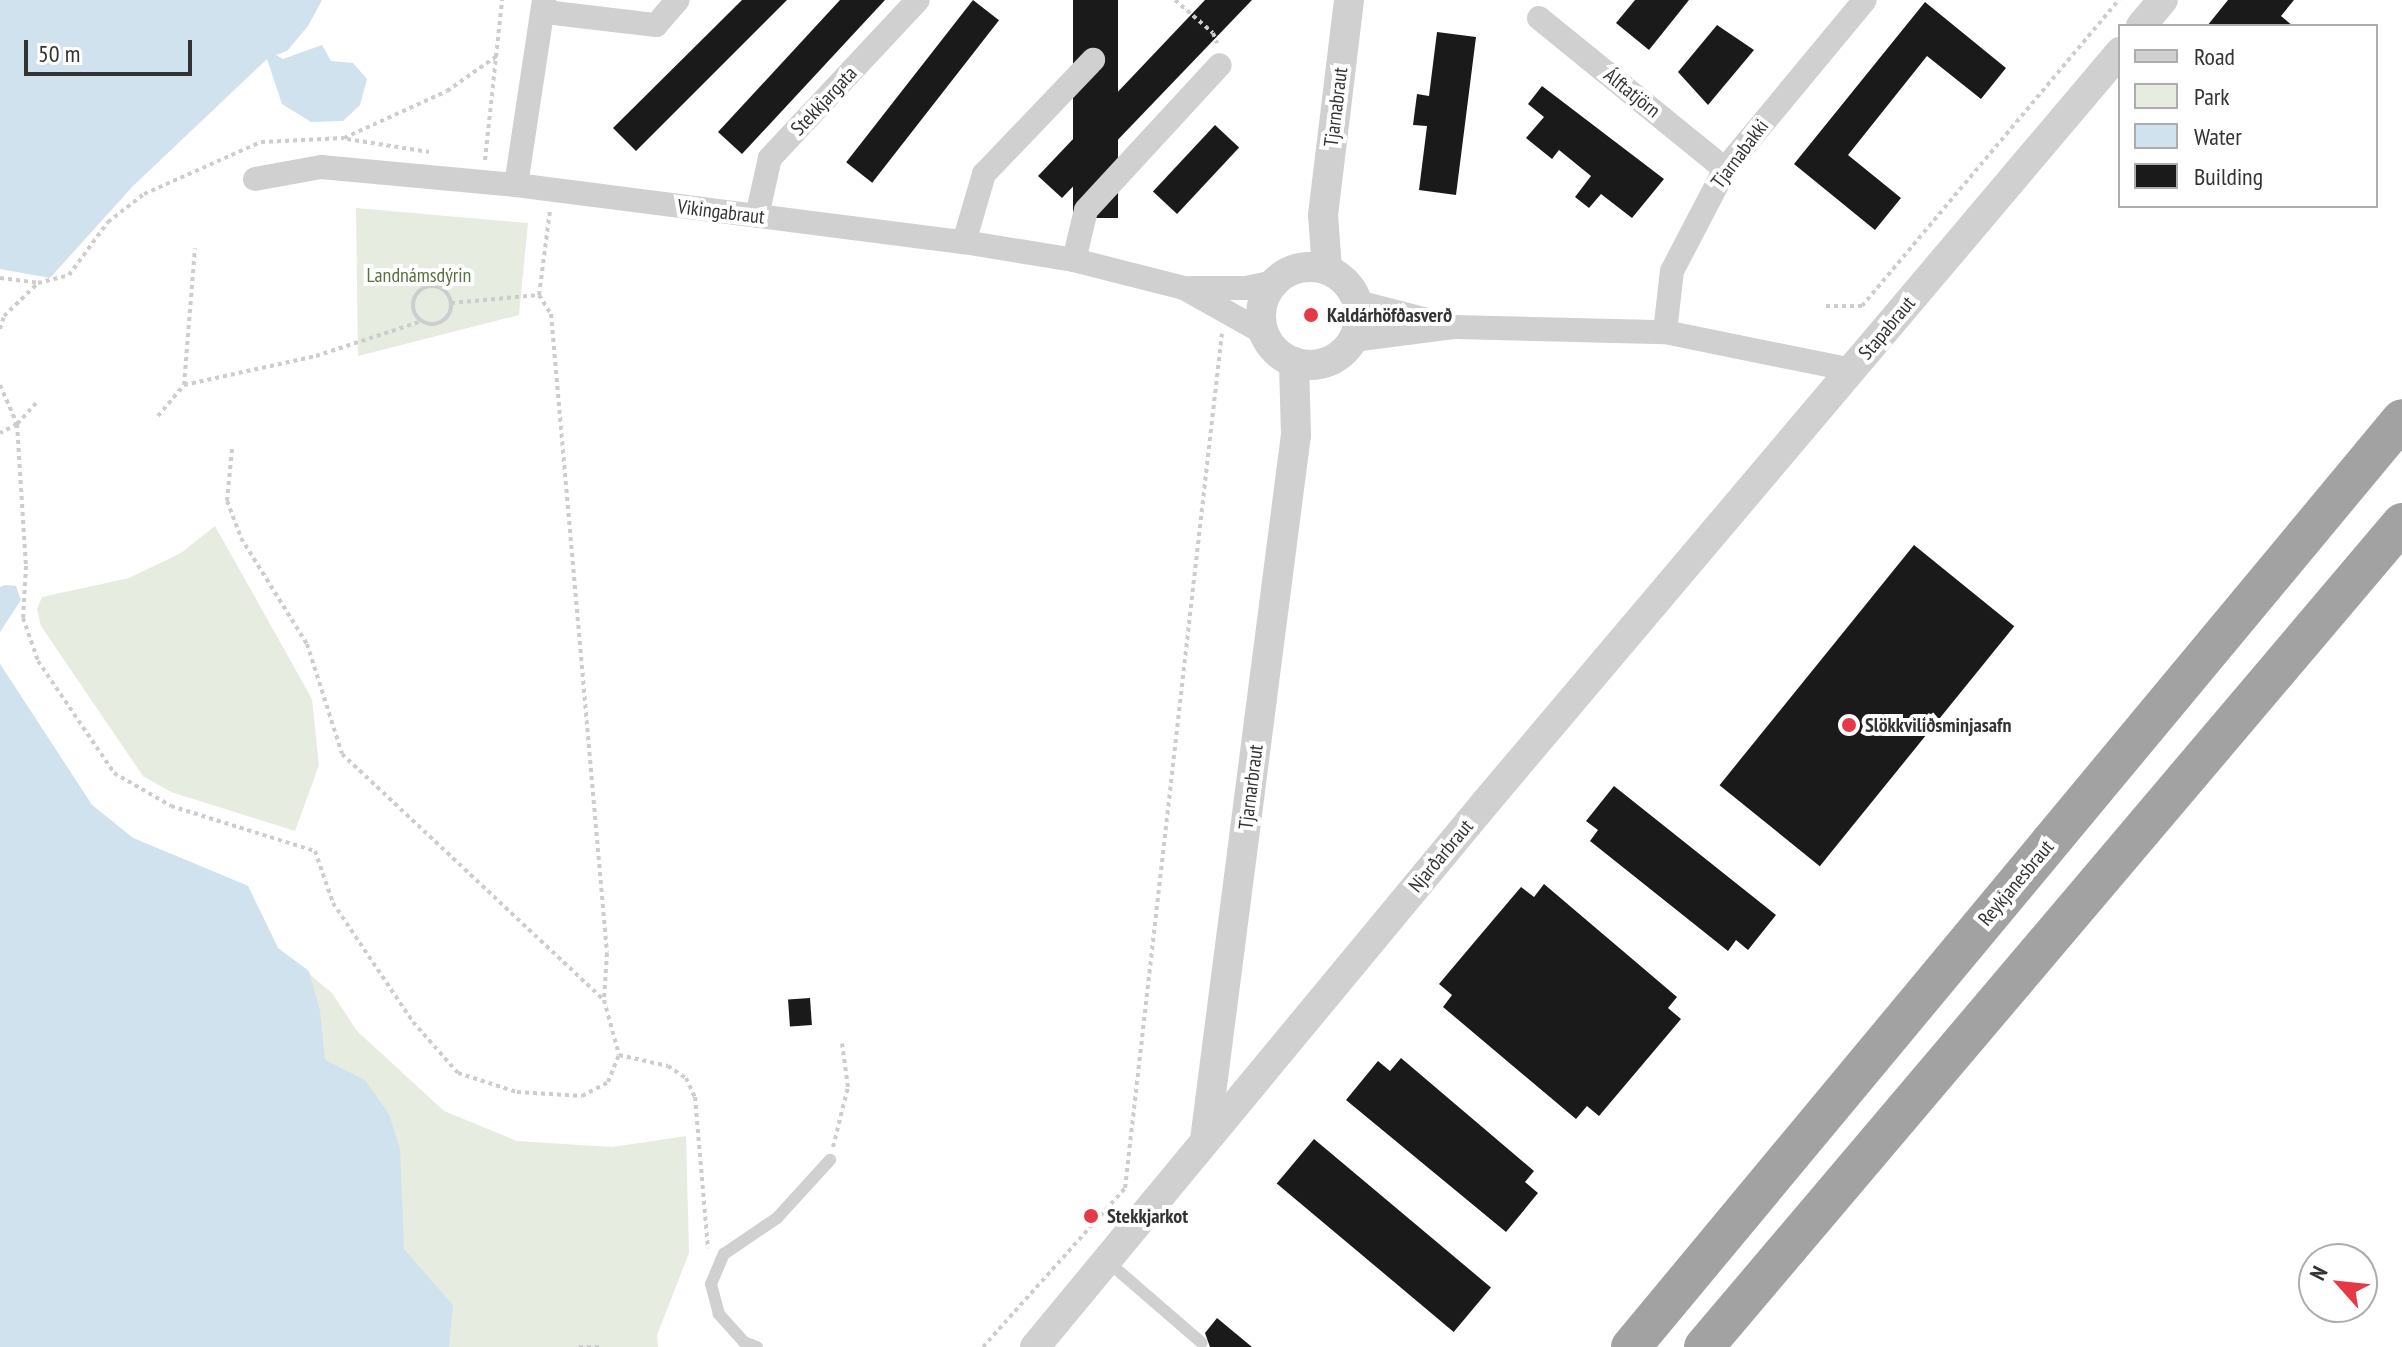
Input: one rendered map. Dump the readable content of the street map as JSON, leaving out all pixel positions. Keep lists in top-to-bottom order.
{
  "streets": {
    "highway": ["Reykjanesbraut"],
    "street": [
      "Álftatjörn",
      "Stekkjargata",
      "Tjarnabraut",
      "Tjarnabakki",
      "Vikingabraut",
      "Stapabraut",
      "Tjarnarbraut",
      "Njarðarbraut"
    ]
  },
  "crossings": [
    ["Álftatjörn", "Tjarnabakki"],
    ["Stekkjargata", "Vikingabraut"],
    ["Tjarnabraut", "Vikingabraut"],
    ["Tjarnabraut", "Stapabraut"],
    ["Tjarnabraut", "Tjarnarbraut"],
    ["Tjarnabakki", "Stapabraut"],
    ["Vikingabraut", "Stapabraut"],
    ["Vikingabraut", "Tjarnarbraut"],
    ["Stapabraut", "Tjarnarbraut"],
    ["Stapabraut", "Njarðarbraut"],
    ["Tjarnarbraut", "Njarðarbraut"]
  ],
  "parks": ["Landnámsdýrin"],
  "places": ["Kaldárhöfðasverð", "Slökkviliðsminjasafn", "Stekkjarkot"],
  "legend": [
    "Road",
    "Park",
    "Water",
    "Building"
  ],
  "scale_bar": "50 m",
  "north": "top left"
}
